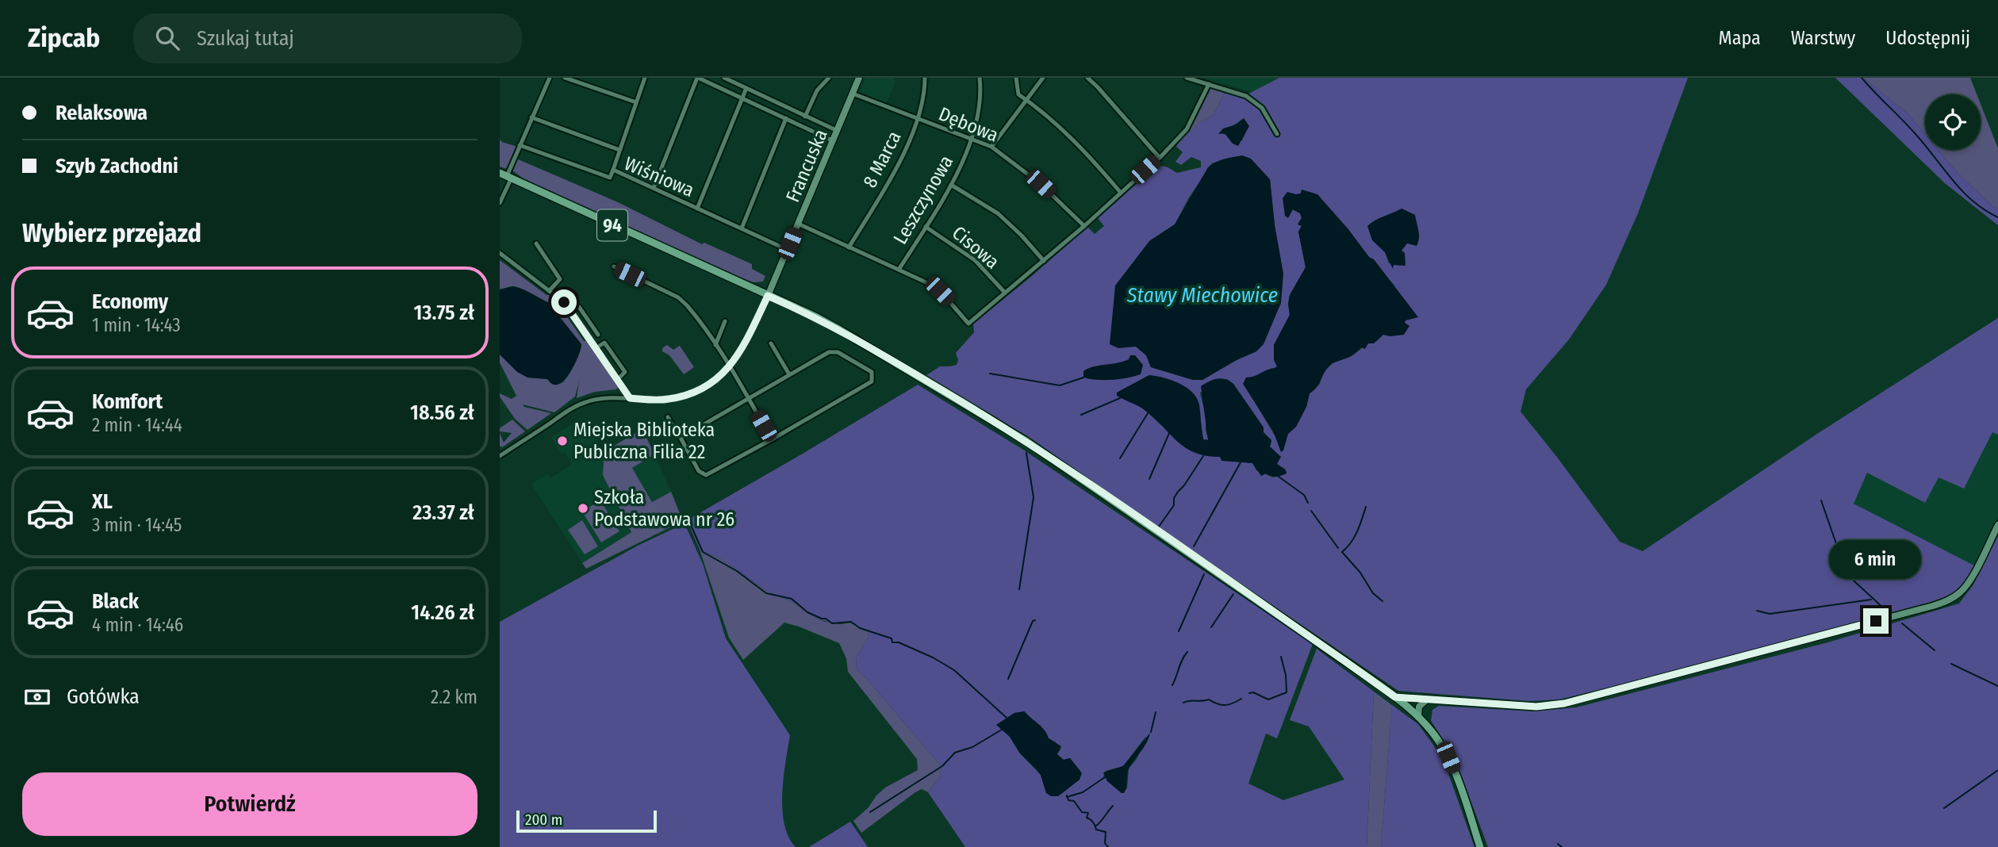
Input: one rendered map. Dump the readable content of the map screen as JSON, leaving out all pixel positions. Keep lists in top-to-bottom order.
{
  "streets": {
    "main road": ["94"],
    "street": [
      "Dębowa",
      "8 Marca",
      "Francuska",
      "Wiśniowa",
      "Leszczynowa",
      "Cisowa"
    ]
  },
  "crossings": [
    ["Dębowa", "8 Marca"],
    ["Dębowa", "Francuska"],
    ["Dębowa", "Leszczynowa"],
    ["Francuska", "Wiśniowa"],
    ["Francuska", "94"],
    ["Leszczynowa", "Cisowa"]
  ],
  "water": ["Stawy Miechowice"],
  "places": ["Miejska Biblioteka Publiczna Filia 22", "Szkoła Podstawowa nr 26"],
  "scale_bar": "200 m",
  "page": {
    "header": "Zipcab",
    "search": "Szukaj tutaj",
    "nav": ["Mapa", "Warstwy", "Udostępnij"],
    "banner": ["Relaksowa", "Szyb Zachodni"],
    "heading": "Wybierz przejazd",
    "list": [
      {
        "name": "Economy",
        "note": "1 min · 14:43",
        "value": "13.75 zł"
      },
      {
        "name": "Komfort",
        "note": "2 min · 14:44",
        "value": "18.56 zł"
      },
      {
        "name": "XL",
        "note": "3 min · 14:45",
        "value": "23.37 zł"
      },
      {
        "name": "Black",
        "note": "4 min · 14:46",
        "value": "14.26 zł"
      }
    ],
    "bubble": "6 min",
    "pay": ["Gotówka", "2.2 km"],
    "buttons": "Potwierdź",
    "scale": "200 m"
  }
}
